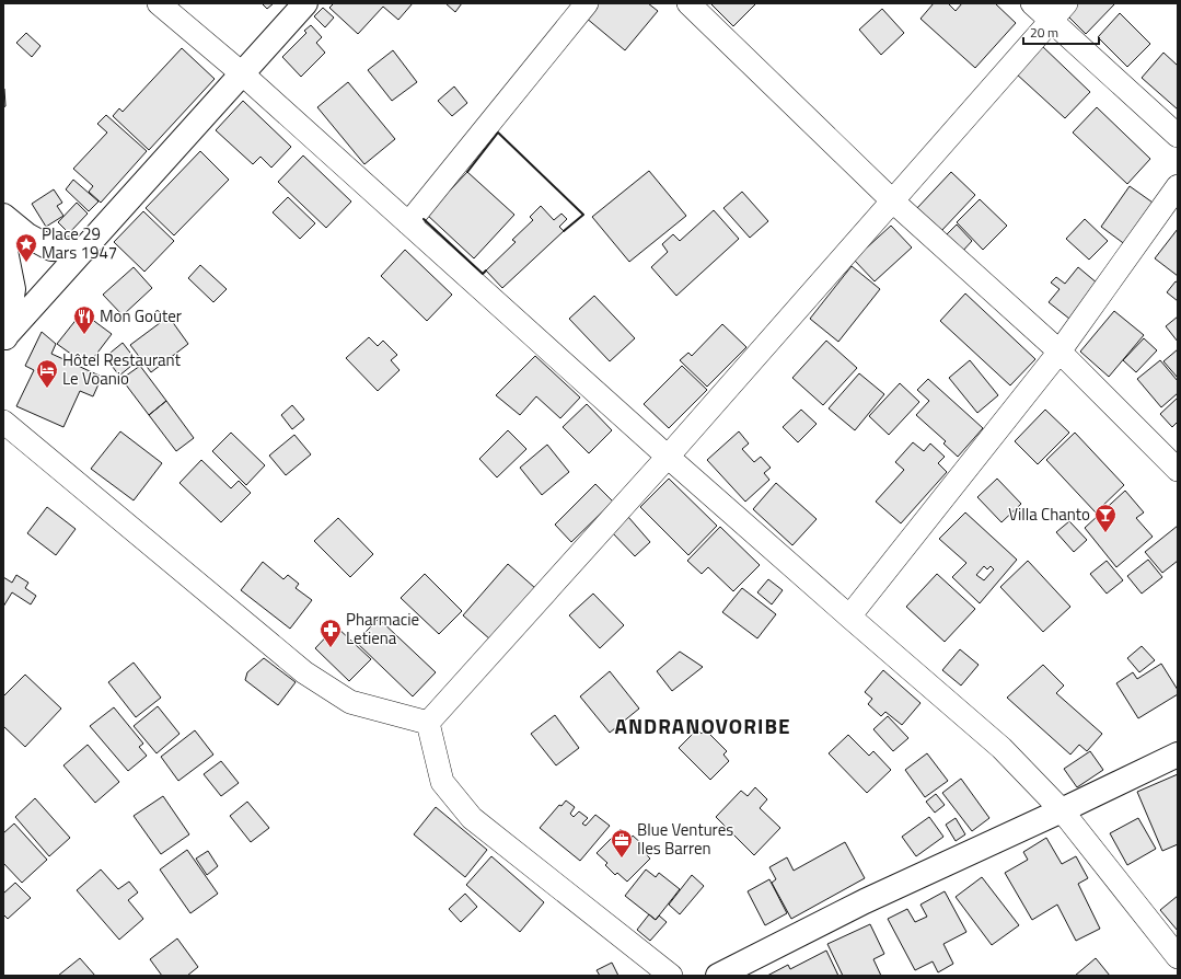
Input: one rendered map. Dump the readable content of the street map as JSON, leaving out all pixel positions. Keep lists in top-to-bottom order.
{
  "districts": ["ANDRANOVORIBE"],
  "places": {
    "place": ["Place 29 Mars 1947"],
    "restaurant": ["Mon Goûter"],
    "hotel": ["Hôtel Restaurant Le Voanio"],
    "bar": ["Villa Chanto"],
    "pharmacy": ["Pharmacie Letiena"],
    "office": ["Blue Ventures Iles Barren"]
  },
  "scale_bar": "20 m"
}
